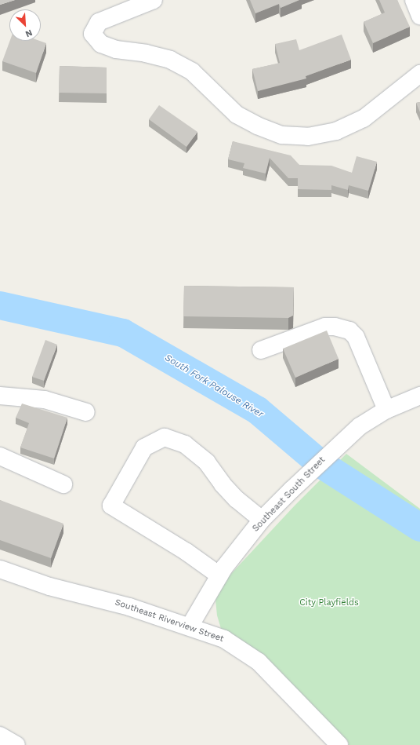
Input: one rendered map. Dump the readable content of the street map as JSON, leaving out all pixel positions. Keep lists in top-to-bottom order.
{
  "streets": {
    "street": ["Southeast South Street", "Southeast Riverview Street"]
  },
  "crossings": [
    ["Southeast South Street", "Southeast Riverview Street"]
  ],
  "water": ["South Fork Palouse River"],
  "parks": ["City Playfields"],
  "north": "bottom right"
}
